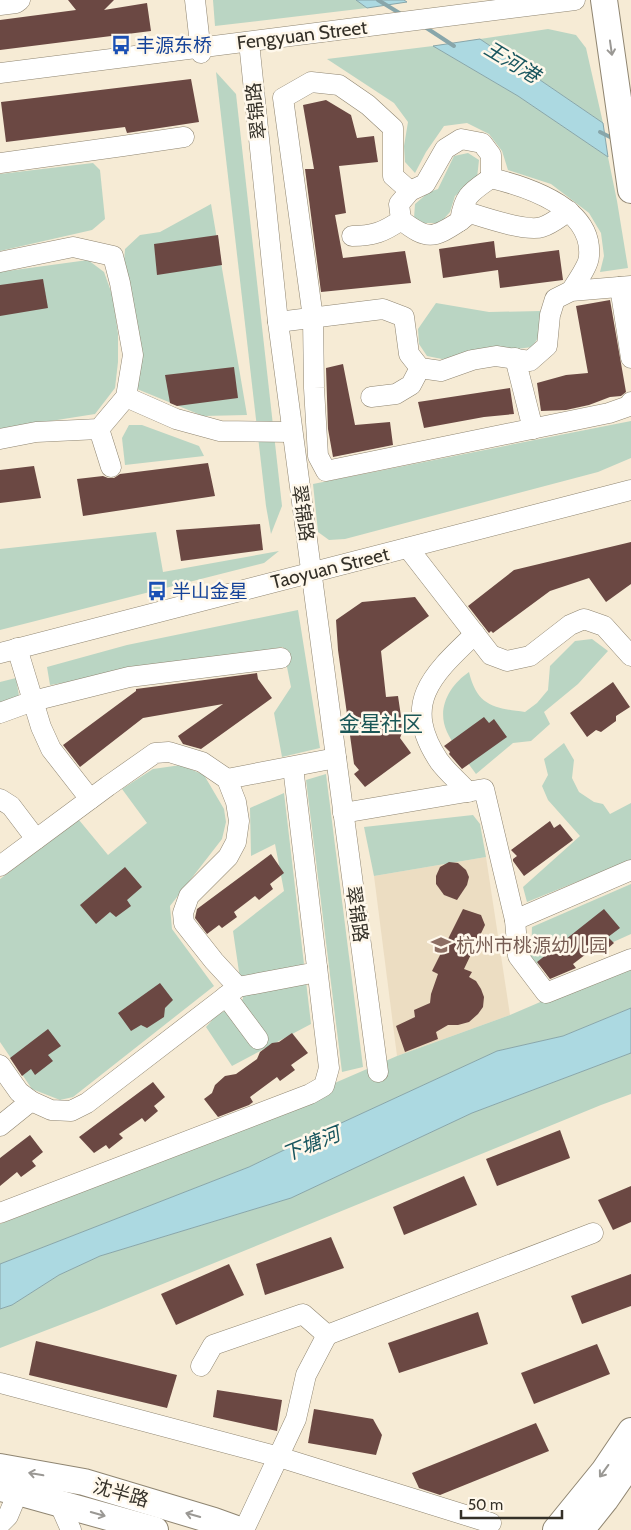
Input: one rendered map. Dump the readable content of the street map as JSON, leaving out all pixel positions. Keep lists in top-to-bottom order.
{
  "streets": {
    "main road": ["沈半路"],
    "street": ["Fengyuan Street", "翠锦路", "Taoyuan Street"]
  },
  "crossings": [
    ["Fengyuan Street", "翠锦路"],
    ["翠锦路", "Taoyuan Street"]
  ],
  "districts": ["金星社区"],
  "water": ["王河港", "下塘河"],
  "places": {
    "bus stop": ["丰源东桥", "半山金星"],
    "school or university": ["杭州市桃源幼儿园"]
  },
  "scale_bar": "50 m"
}
